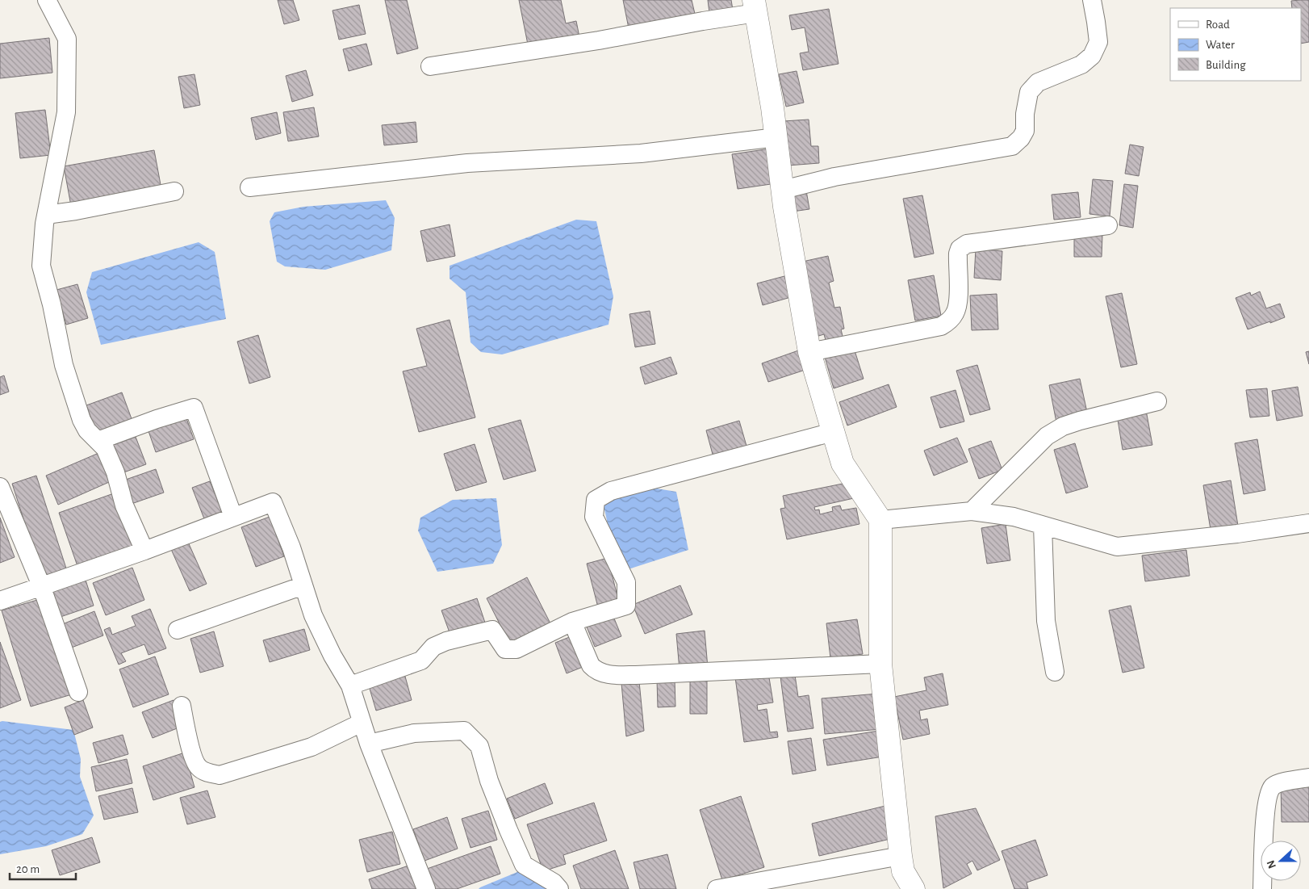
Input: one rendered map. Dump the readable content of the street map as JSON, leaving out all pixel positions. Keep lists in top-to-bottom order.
{
  "legend": ["Road", "Water", "Building"],
  "scale_bar": "20 m",
  "north": "left"
}
